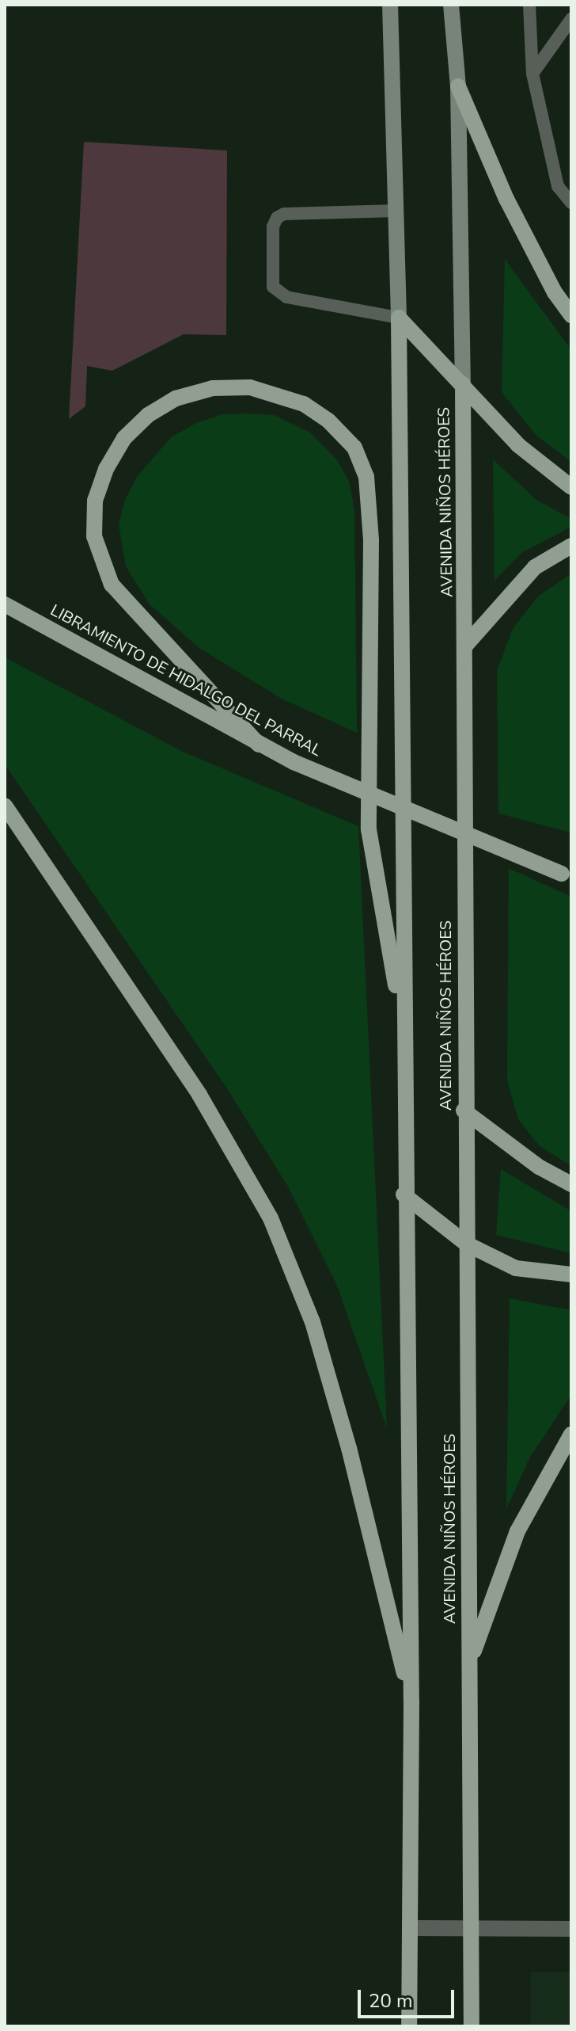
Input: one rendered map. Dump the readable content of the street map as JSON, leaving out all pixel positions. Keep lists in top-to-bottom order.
{
  "streets": {
    "main road": ["AVENIDA NIÑOS HÉROES", "LIBRAMIENTO DE HIDALGO DEL PARRAL"]
  },
  "scale_bar": "20 m"
}
